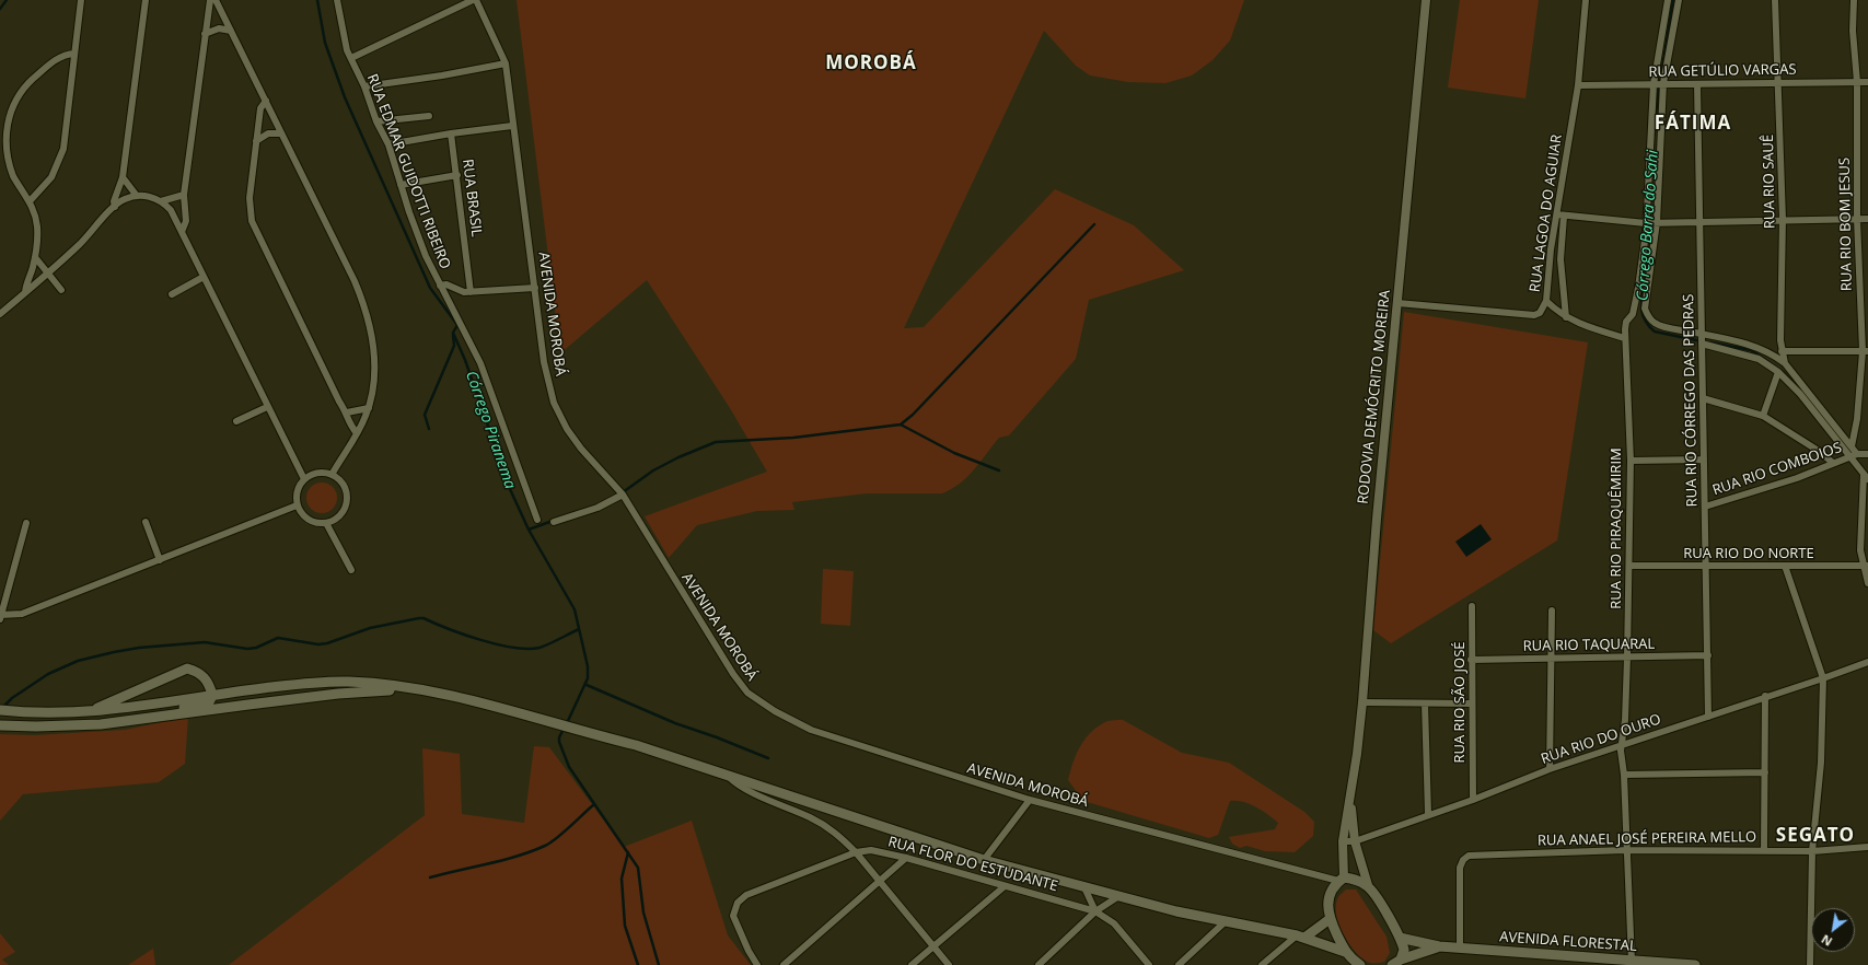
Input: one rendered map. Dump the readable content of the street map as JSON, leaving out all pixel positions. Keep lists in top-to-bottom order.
{
  "streets": {
    "main road": ["AVENIDA FLORESTAL"],
    "street": [
      "RUA GETÚLIO VARGAS",
      "RUA EDMAR GUIDOTTI RIBEIRO",
      "RUA RIO SAUÊ",
      "RUA BRASIL",
      "RUA LAGOA DO AGUIAR",
      "RUA RIO BOM JESUS",
      "AVENIDA MOROBÁ",
      "RODOVIA DEMÓCRITO MOREIRA",
      "RUA RIO CÓRREGO DAS PEDRAS",
      "RUA RIO COMBOIOS",
      "RUA RIO PIRAQUÊMIRIM",
      "RUA RIO DO NORTE",
      "RUA RIO TAQUARAL",
      "RUA RIO SÃO JOSÉ",
      "RUA RIO DO OURO",
      "RUA ANAEL JOSÉ PEREIRA MELLO",
      "RUA FLOR DO ESTUDANTE"
    ]
  },
  "crossings": [
    ["RUA GETÚLIO VARGAS", "RUA RIO SAUÊ"],
    ["RUA GETÚLIO VARGAS", "RUA LAGOA DO AGUIAR"],
    ["RUA GETÚLIO VARGAS", "RUA RIO BOM JESUS"],
    ["RUA GETÚLIO VARGAS", "RUA RIO CÓRREGO DAS PEDRAS"],
    ["RUA GETÚLIO VARGAS", "RUA RIO PIRAQUÊMIRIM"],
    ["RUA LAGOA DO AGUIAR", "RODOVIA DEMÓCRITO MOREIRA"],
    ["AVENIDA MOROBÁ", "RODOVIA DEMÓCRITO MOREIRA"],
    ["RODOVIA DEMÓCRITO MOREIRA", "RUA RIO DO OURO"],
    ["RUA RIO CÓRREGO DAS PEDRAS", "RUA RIO COMBOIOS"],
    ["RUA RIO CÓRREGO DAS PEDRAS", "RUA RIO DO NORTE"],
    ["RUA RIO CÓRREGO DAS PEDRAS", "RUA RIO TAQUARAL"],
    ["RUA RIO CÓRREGO DAS PEDRAS", "RUA RIO DO OURO"],
    ["RUA RIO PIRAQUÊMIRIM", "RUA RIO DO NORTE"],
    ["RUA RIO PIRAQUÊMIRIM", "RUA RIO TAQUARAL"],
    ["RUA RIO PIRAQUÊMIRIM", "RUA RIO DO OURO"],
    ["RUA RIO PIRAQUÊMIRIM", "RUA ANAEL JOSÉ PEREIRA MELLO"],
    ["RUA RIO PIRAQUÊMIRIM", "AVENIDA FLORESTAL"],
    ["RUA RIO TAQUARAL", "RUA RIO SÃO JOSÉ"],
    ["RUA RIO SÃO JOSÉ", "RUA RIO DO OURO"],
    ["RUA ANAEL JOSÉ PEREIRA MELLO", "AVENIDA FLORESTAL"]
  ],
  "districts": ["MOROBÁ", "FÁTIMA", "SEGATO"],
  "water": ["Córrego Barra do Sahi", "Córrego Piranema"],
  "north": "bottom left"
}
